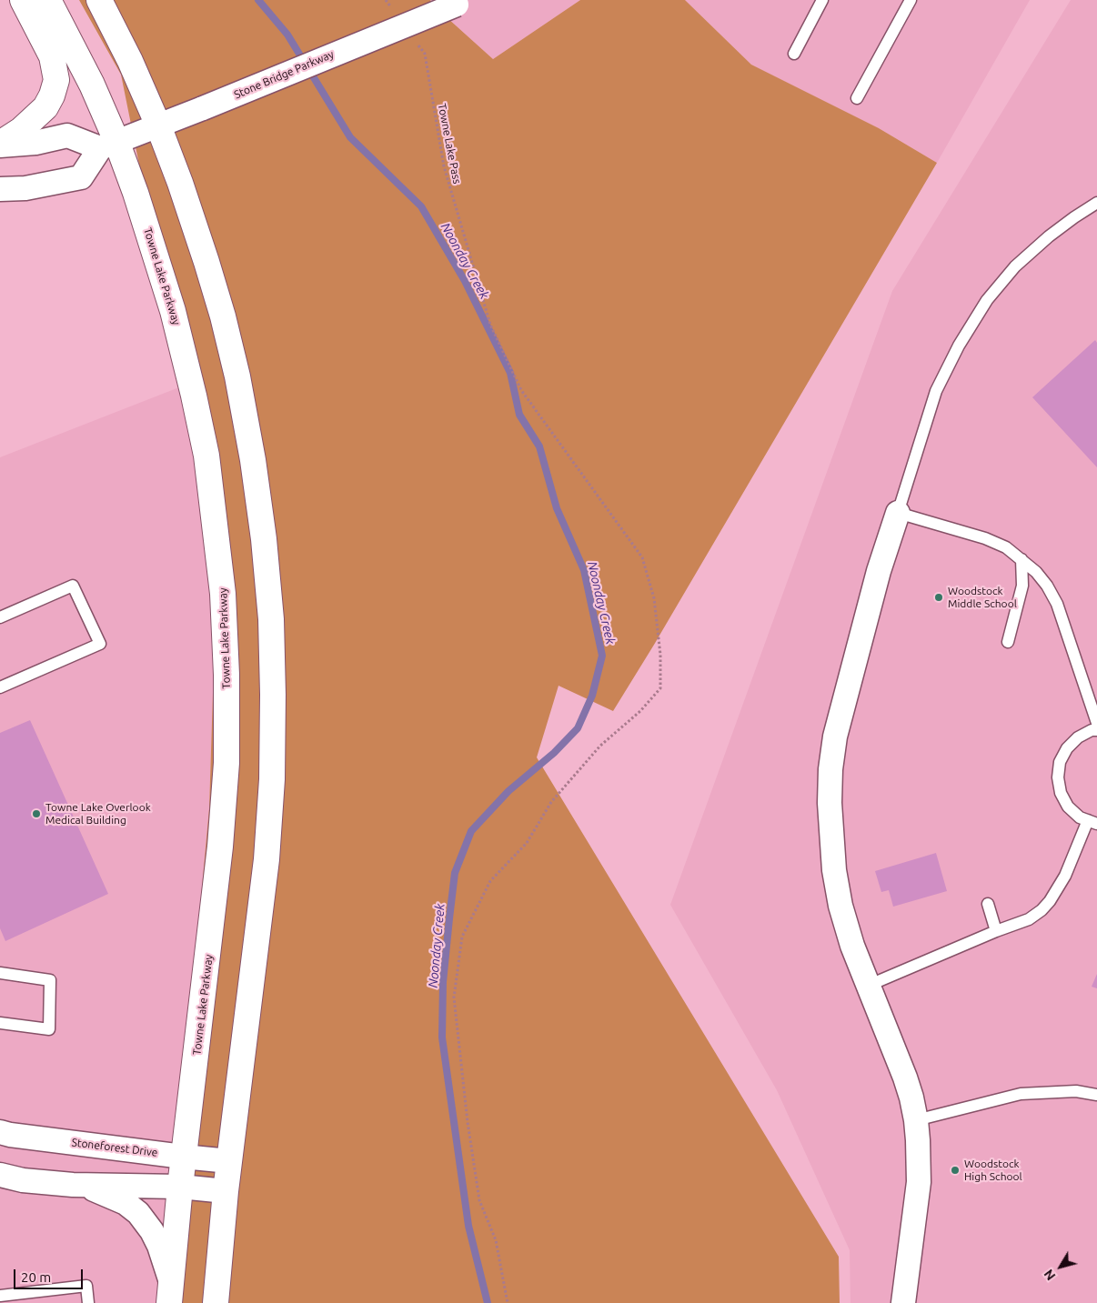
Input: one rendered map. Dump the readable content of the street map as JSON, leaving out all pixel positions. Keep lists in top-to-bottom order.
{
  "streets": {
    "main road": ["Towne Lake Parkway"],
    "street": ["Stone Bridge Parkway", "Stoneforest Drive"],
    "path": ["Towne Lake Pass"]
  },
  "crossings": [
    ["Stone Bridge Parkway", "Towne Lake Parkway"],
    ["Towne Lake Parkway", "Stoneforest Drive"]
  ],
  "water": ["Noonday Creek"],
  "places": ["Woodstock Middle School", "Towne Lake Overlook Medical Building", "Woodstock High School"],
  "scale_bar": "20 m",
  "north": "bottom left"
}
